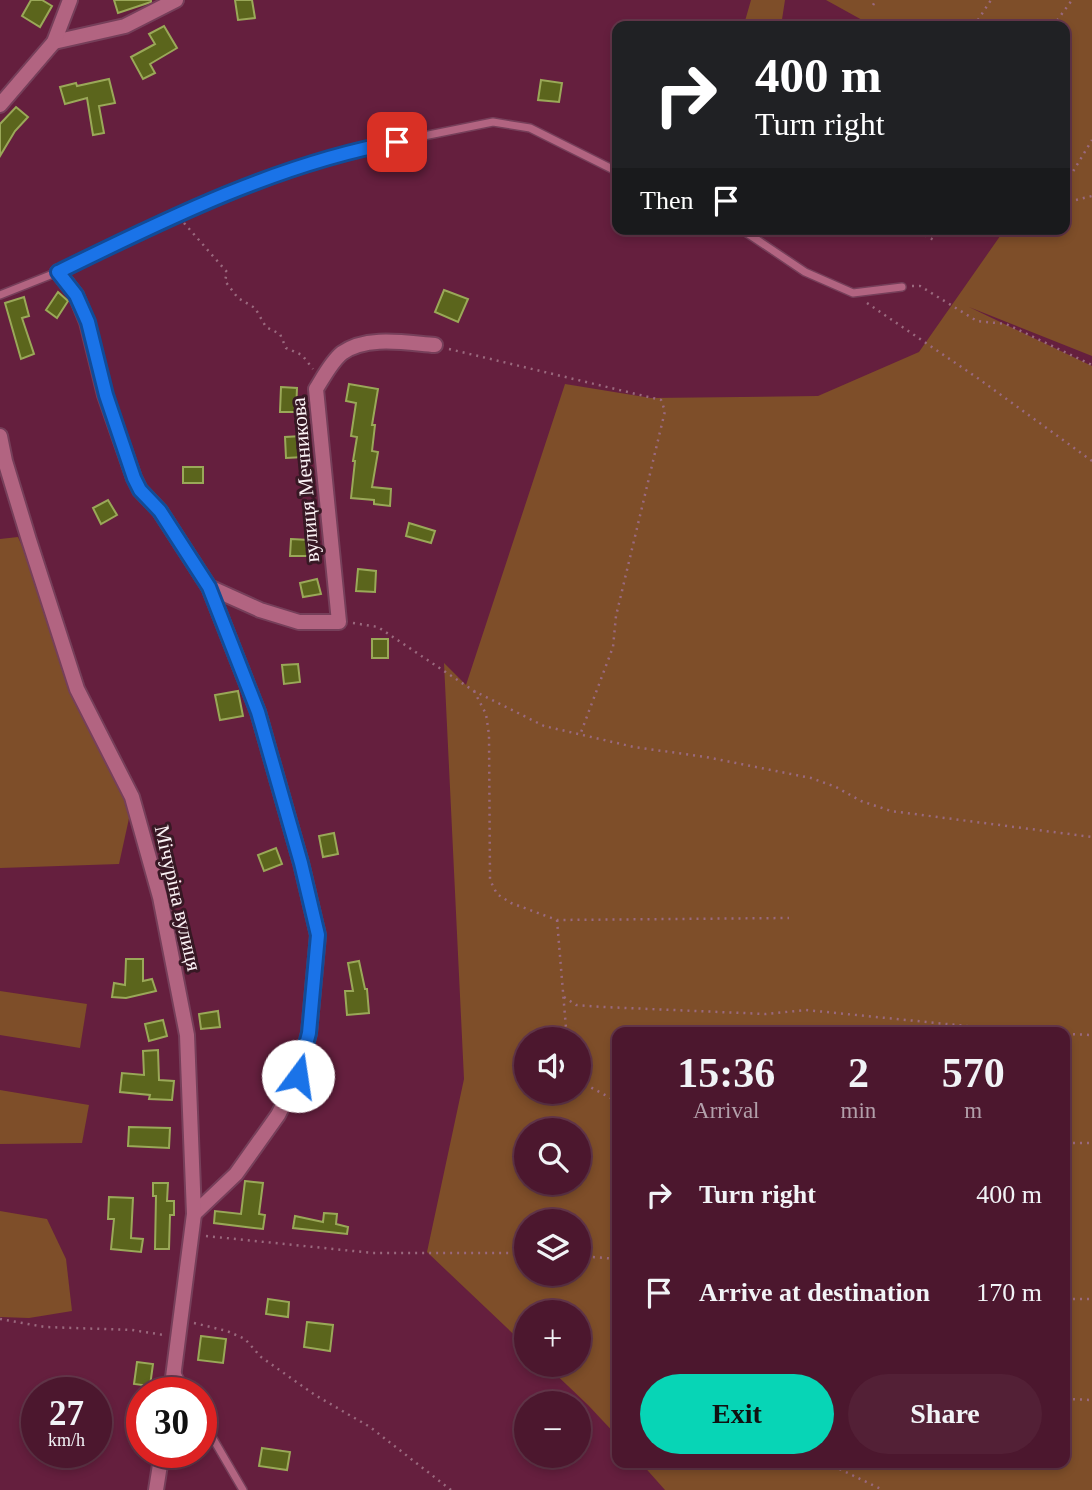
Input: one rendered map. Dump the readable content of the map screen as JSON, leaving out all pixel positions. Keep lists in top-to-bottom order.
{
  "streets": {
    "street": ["вулиця Мечникова", "Мічуріна вулиця"]
  },
  "page": {
    "turn": ["400 m", "Turn right"],
    "then": "Then",
    "map_buttons": ["+", "−"],
    "eta": [
      "15:36",
      "Arrival",
      "2",
      "min",
      "570",
      "m"
    ],
    "list": [
      {
        "name": "Turn right",
        "value": "400 m"
      },
      {
        "name": "Arrive at destination",
        "value": "170 m"
      }
    ],
    "buttons": ["Exit", "Share"],
    "speed": "27 km/h",
    "limit": "30"
  }
}
